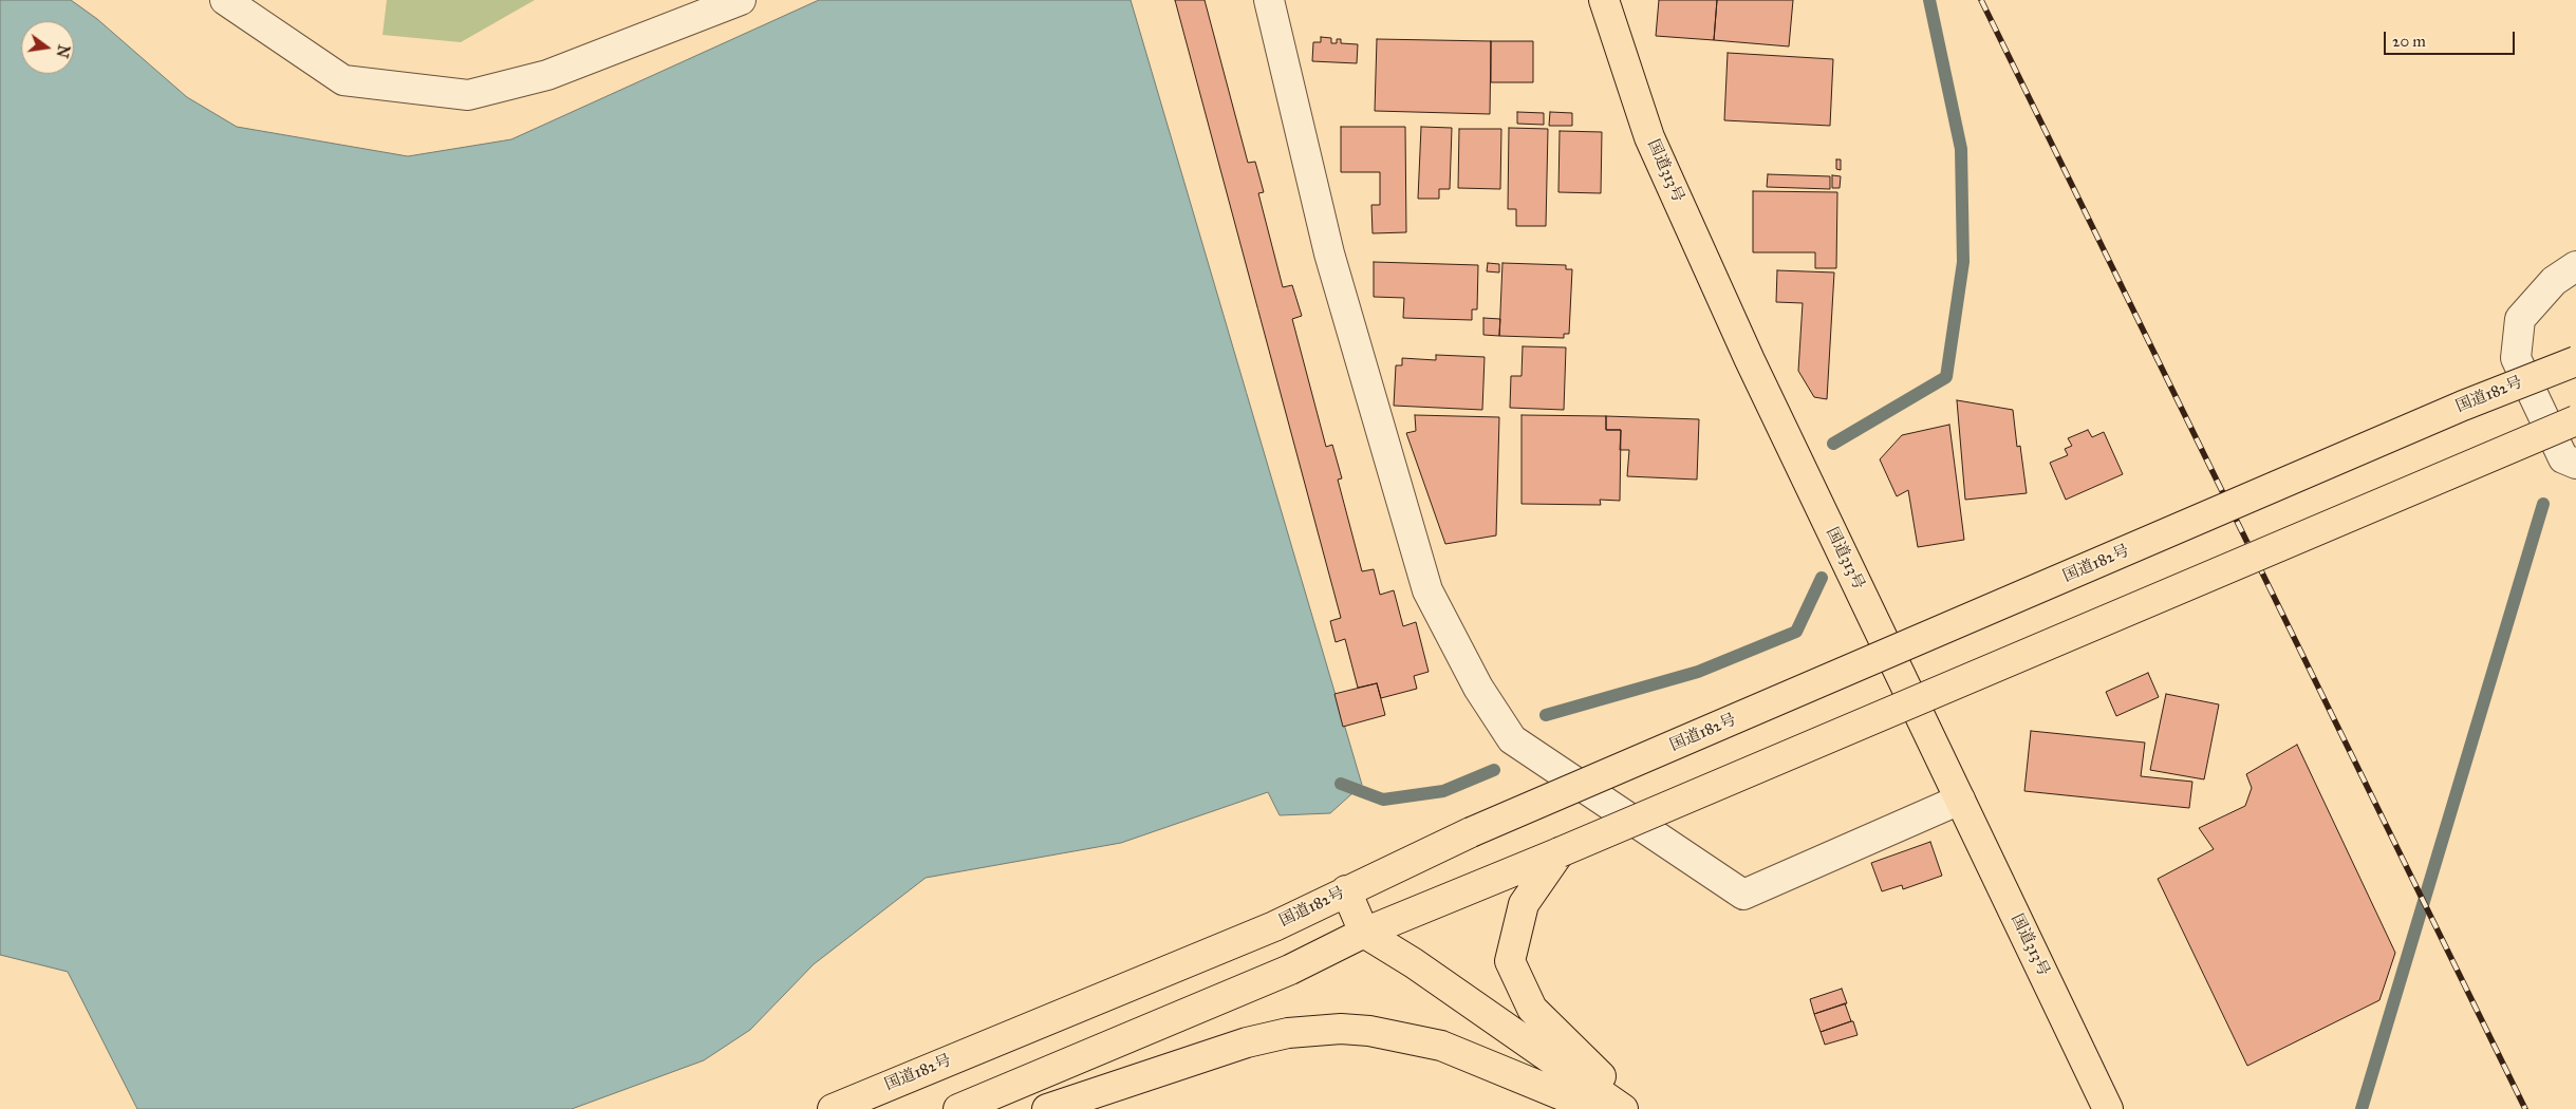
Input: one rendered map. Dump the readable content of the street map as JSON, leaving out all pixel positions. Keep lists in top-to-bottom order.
{
  "streets": {
    "highway": ["国道313号", "国道182号"]
  },
  "scale_bar": "20 m",
  "north": "right"
}
